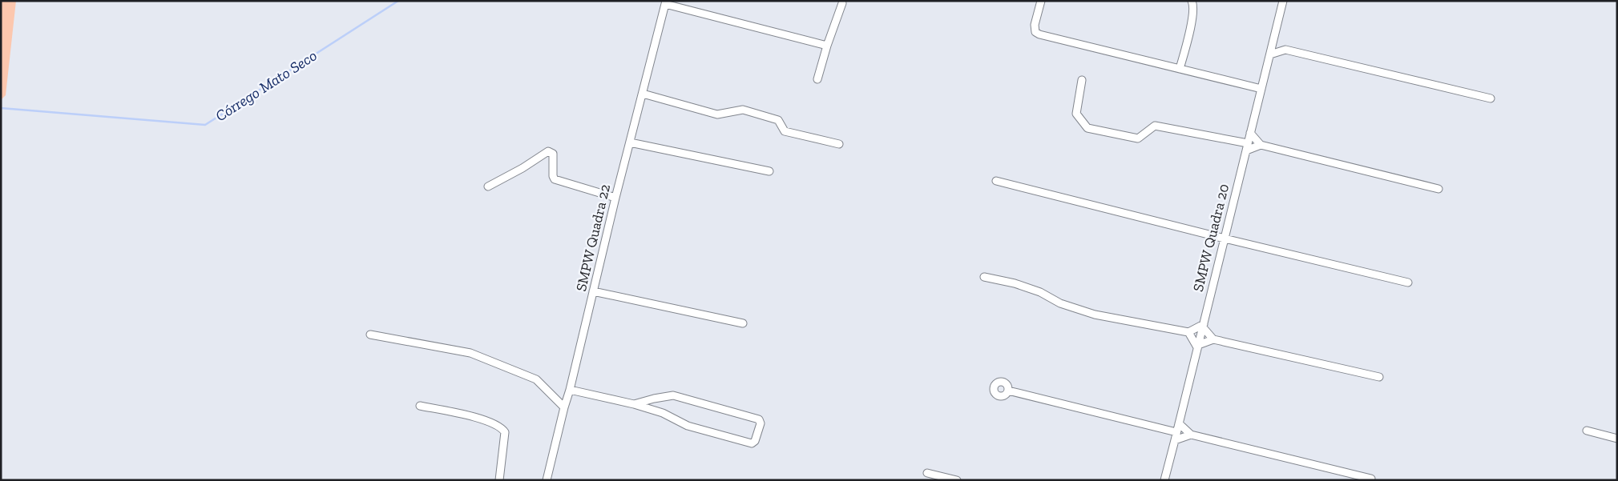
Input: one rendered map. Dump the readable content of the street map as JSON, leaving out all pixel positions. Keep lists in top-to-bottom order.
{
  "streets": {
    "street": ["SMPW Quadra 22", "SMPW Quadra 20"]
  },
  "water": ["Córrego Mato Seco"]
}
